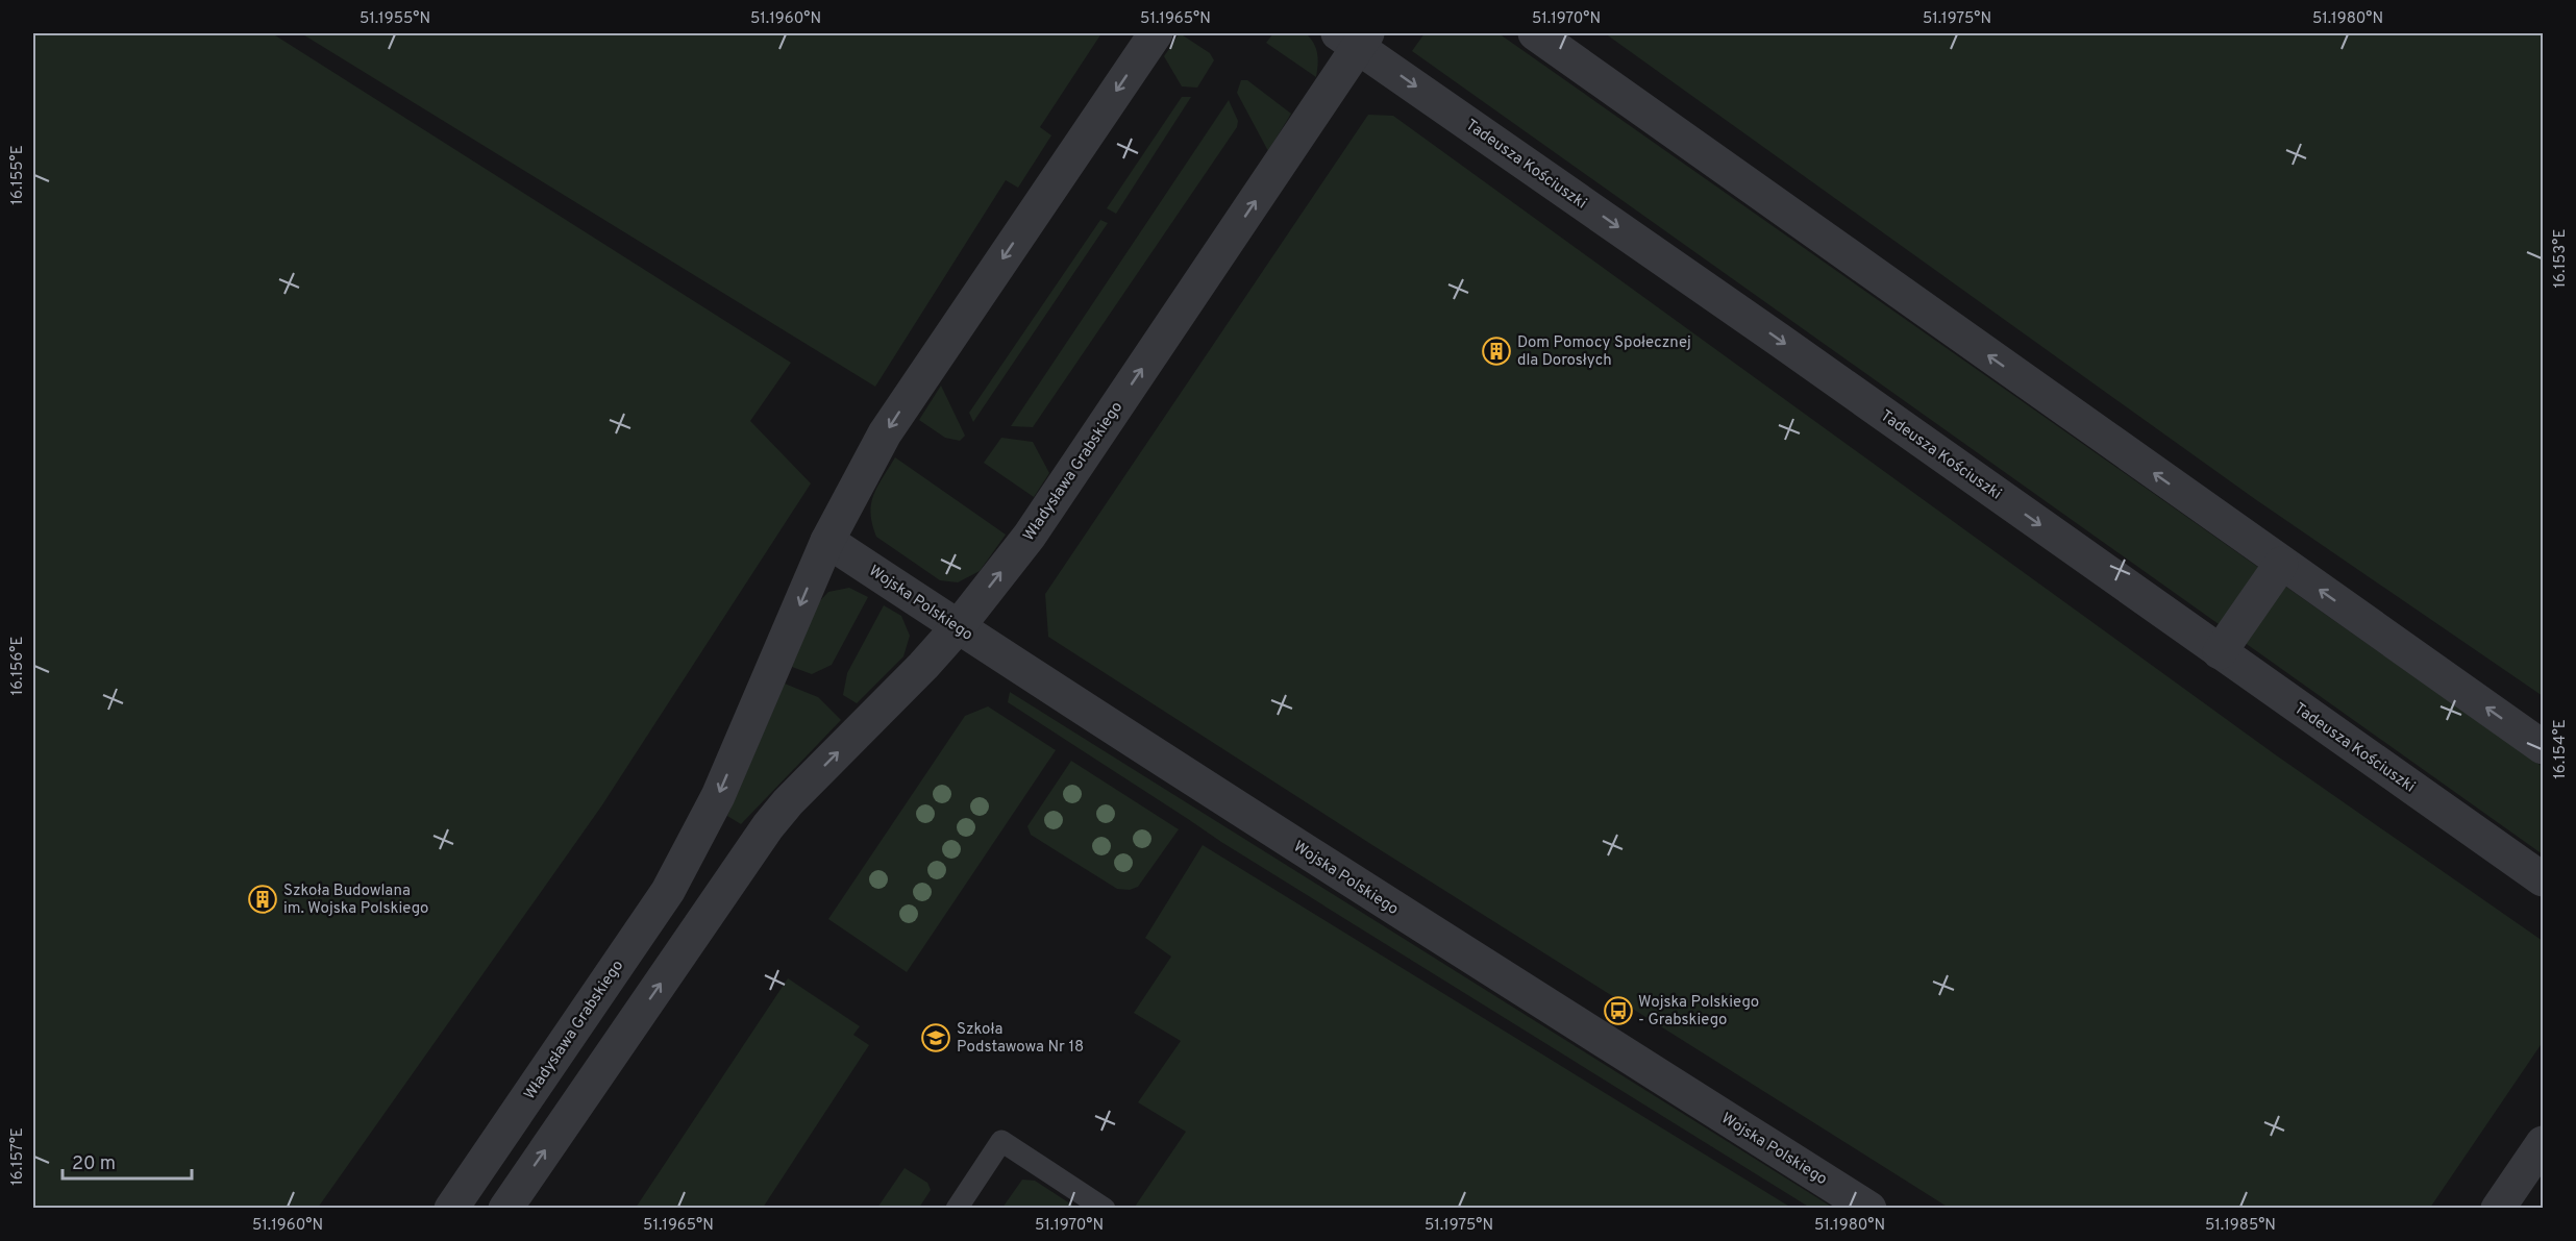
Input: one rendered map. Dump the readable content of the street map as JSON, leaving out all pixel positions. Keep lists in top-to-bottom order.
{
  "streets": {
    "street": ["Tadeusza Kościuszki", "Władysława Grabskiego", "Wojska Polskiego"]
  },
  "crossings": [
    ["Tadeusza Kościuszki", "Władysława Grabskiego"],
    ["Władysława Grabskiego", "Wojska Polskiego"]
  ],
  "places": {
    "building": ["Dom Pomocy Społecznej dla Dorosłych", "Szkoła Budowlana im. Wojska Polskiego"],
    "bus stop": ["Wojska Polskiego - Grabskiego"],
    "school or university": ["Szkoła Podstawowa Nr 18"]
  },
  "scale_bar": "20 m",
  "coordinates": [
    "51.1955°N",
    "51.1960°N",
    "51.1965°N",
    "51.1970°N",
    "51.1975°N",
    "51.1980°N",
    "16.155°E",
    "16.153°E",
    "16.156°E",
    "16.154°E",
    "16.157°E",
    "51.1985°N"
  ]
}
